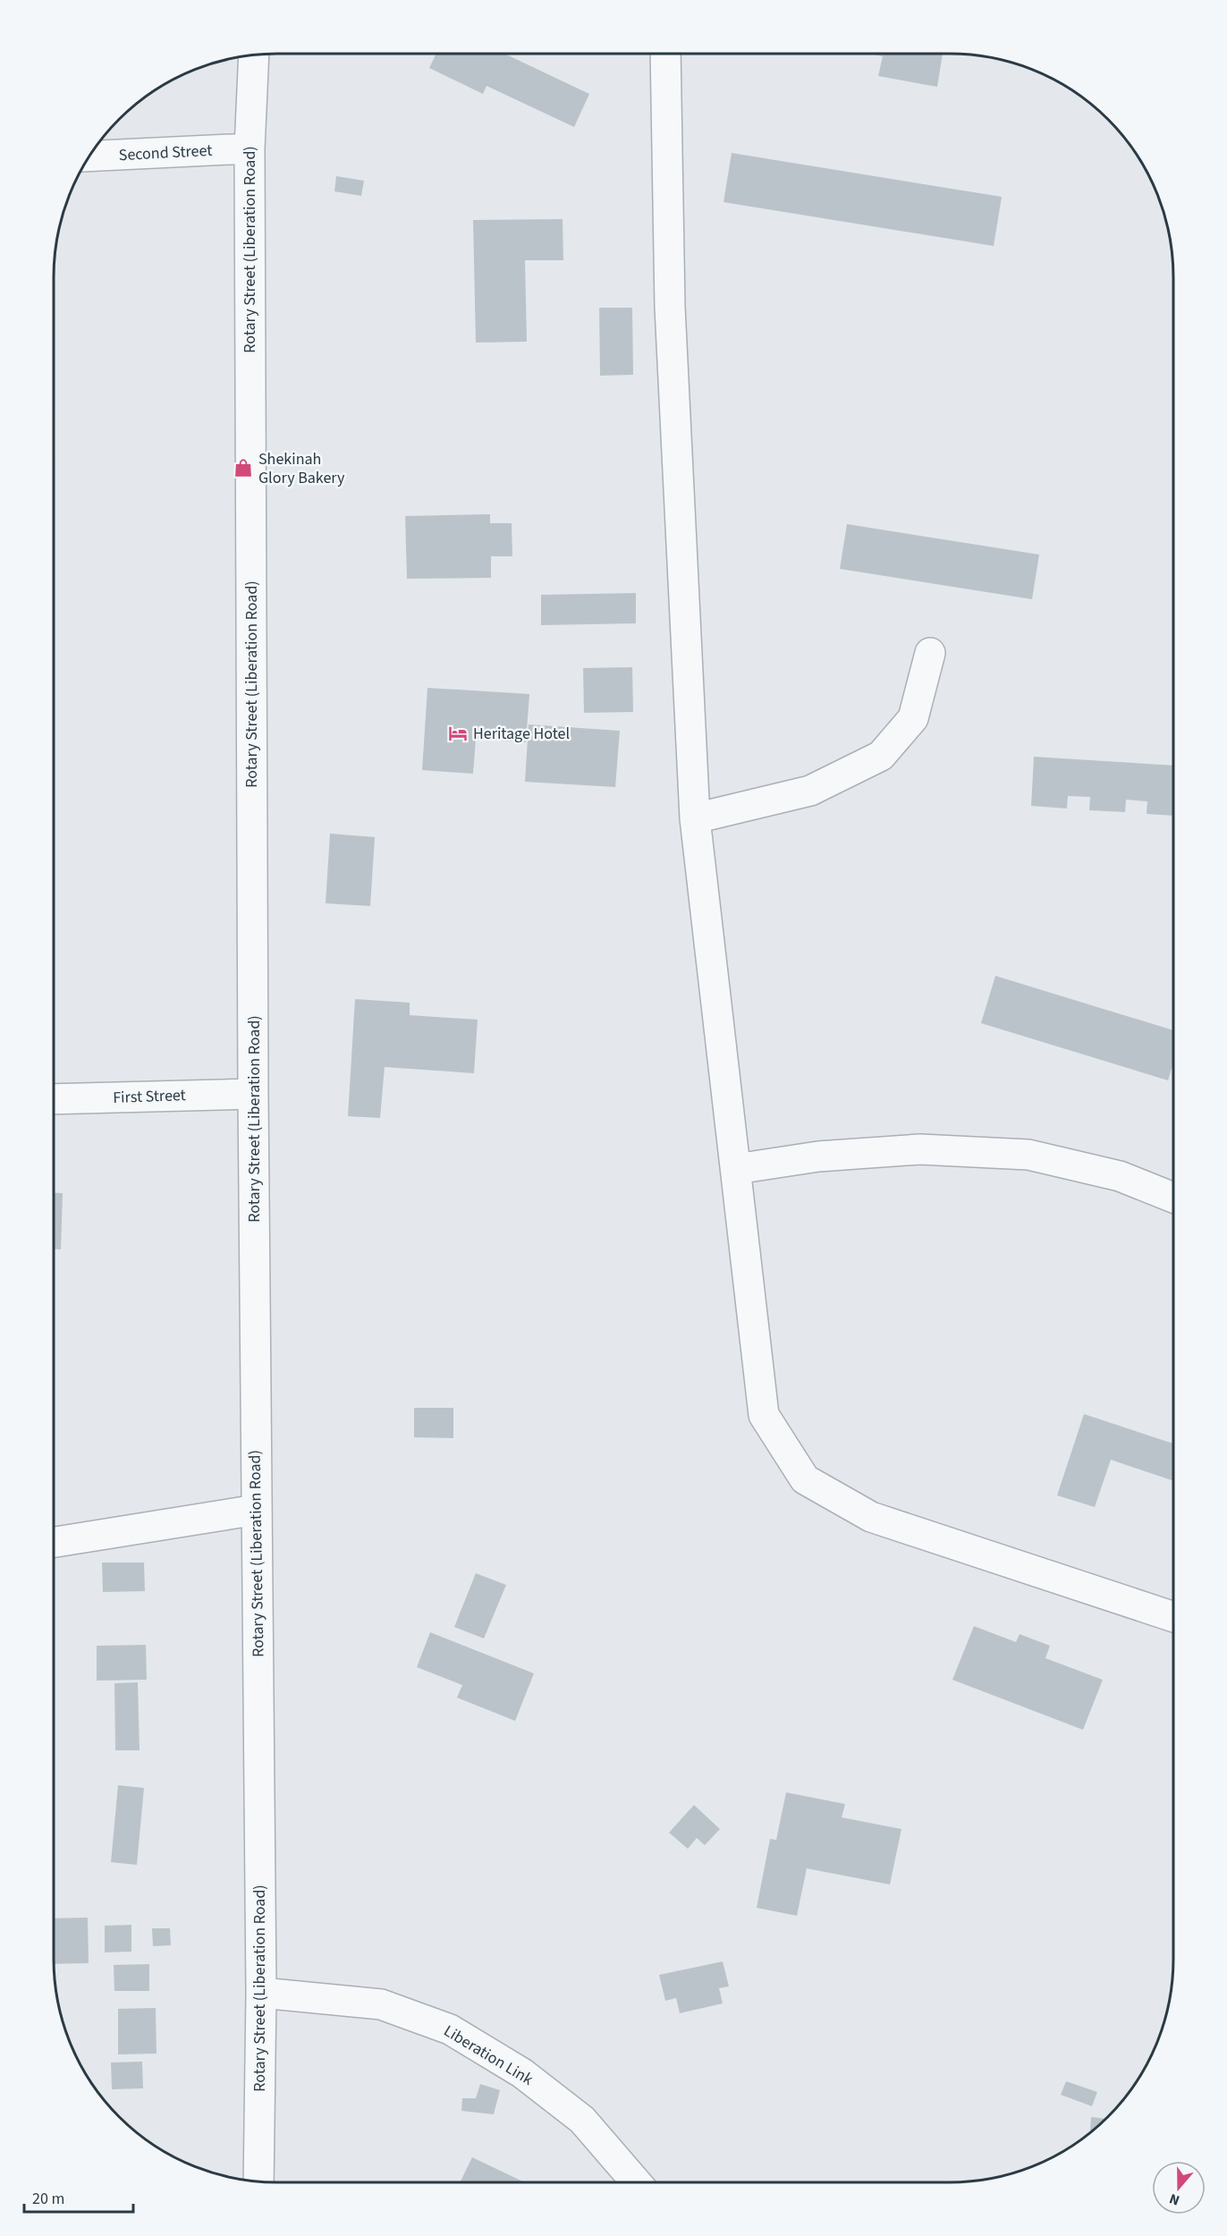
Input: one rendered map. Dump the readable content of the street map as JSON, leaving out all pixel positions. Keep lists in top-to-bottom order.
{
  "streets": {
    "street": [
      "Second Street",
      "Rotary Street (Liberation Road)",
      "First Street",
      "Liberation Link"
    ]
  },
  "crossings": [
    ["Second Street", "Rotary Street (Liberation Road)"],
    ["Rotary Street (Liberation Road)", "First Street"],
    ["Rotary Street (Liberation Road)", "Liberation Link"]
  ],
  "places": {
    "shop": ["Shekinah Glory Bakery"],
    "hotel": ["Heritage Hotel"]
  },
  "scale_bar": "20 m",
  "north": "bottom"
}
